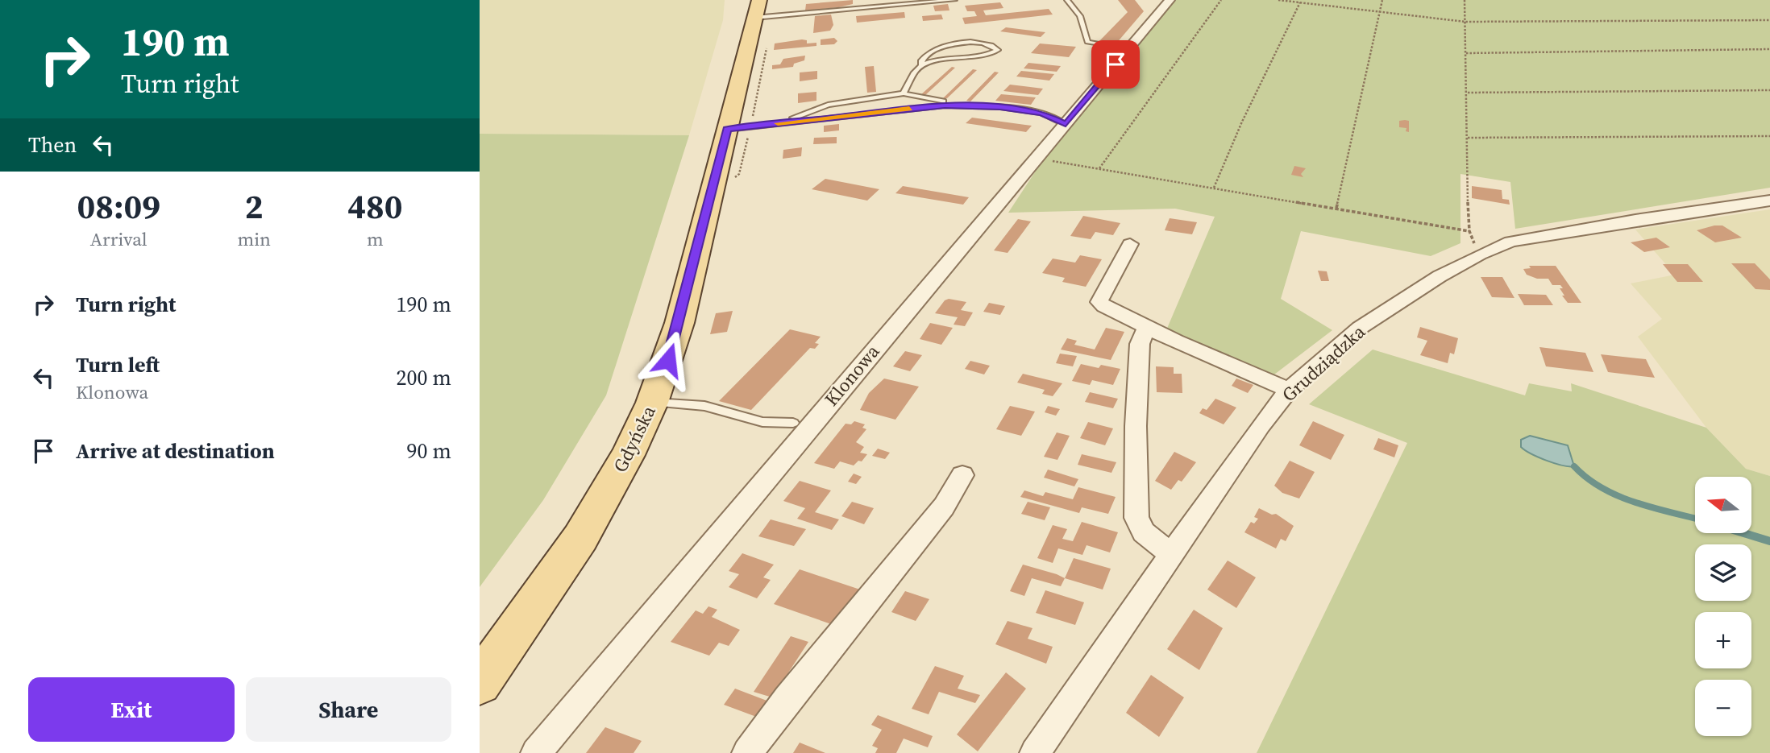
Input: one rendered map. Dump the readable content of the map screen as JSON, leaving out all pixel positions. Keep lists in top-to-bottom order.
{
  "streets": {
    "main road": ["Gdyńska"],
    "street": ["Grudziądzka", "Klonowa"]
  },
  "north": "left",
  "page": {
    "turn": ["190 m", "Turn right"],
    "then": "Then",
    "eta": [
      "08:09",
      "Arrival",
      "2",
      "min",
      "480",
      "m"
    ],
    "list": [
      {
        "name": "Turn right",
        "value": "190 m"
      },
      {
        "name": "Turn left",
        "note": "Klonowa",
        "value": "200 m"
      },
      {
        "name": "Arrive at destination",
        "value": "90 m"
      }
    ],
    "map_buttons": ["+", "−"],
    "buttons": ["Exit", "Share"]
  }
}
